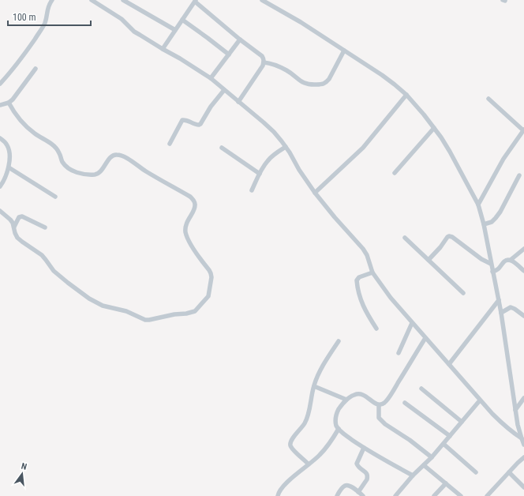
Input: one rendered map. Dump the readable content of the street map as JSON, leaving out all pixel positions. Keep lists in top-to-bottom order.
{
  "scale_bar": "100 m",
  "north": "top"
}
